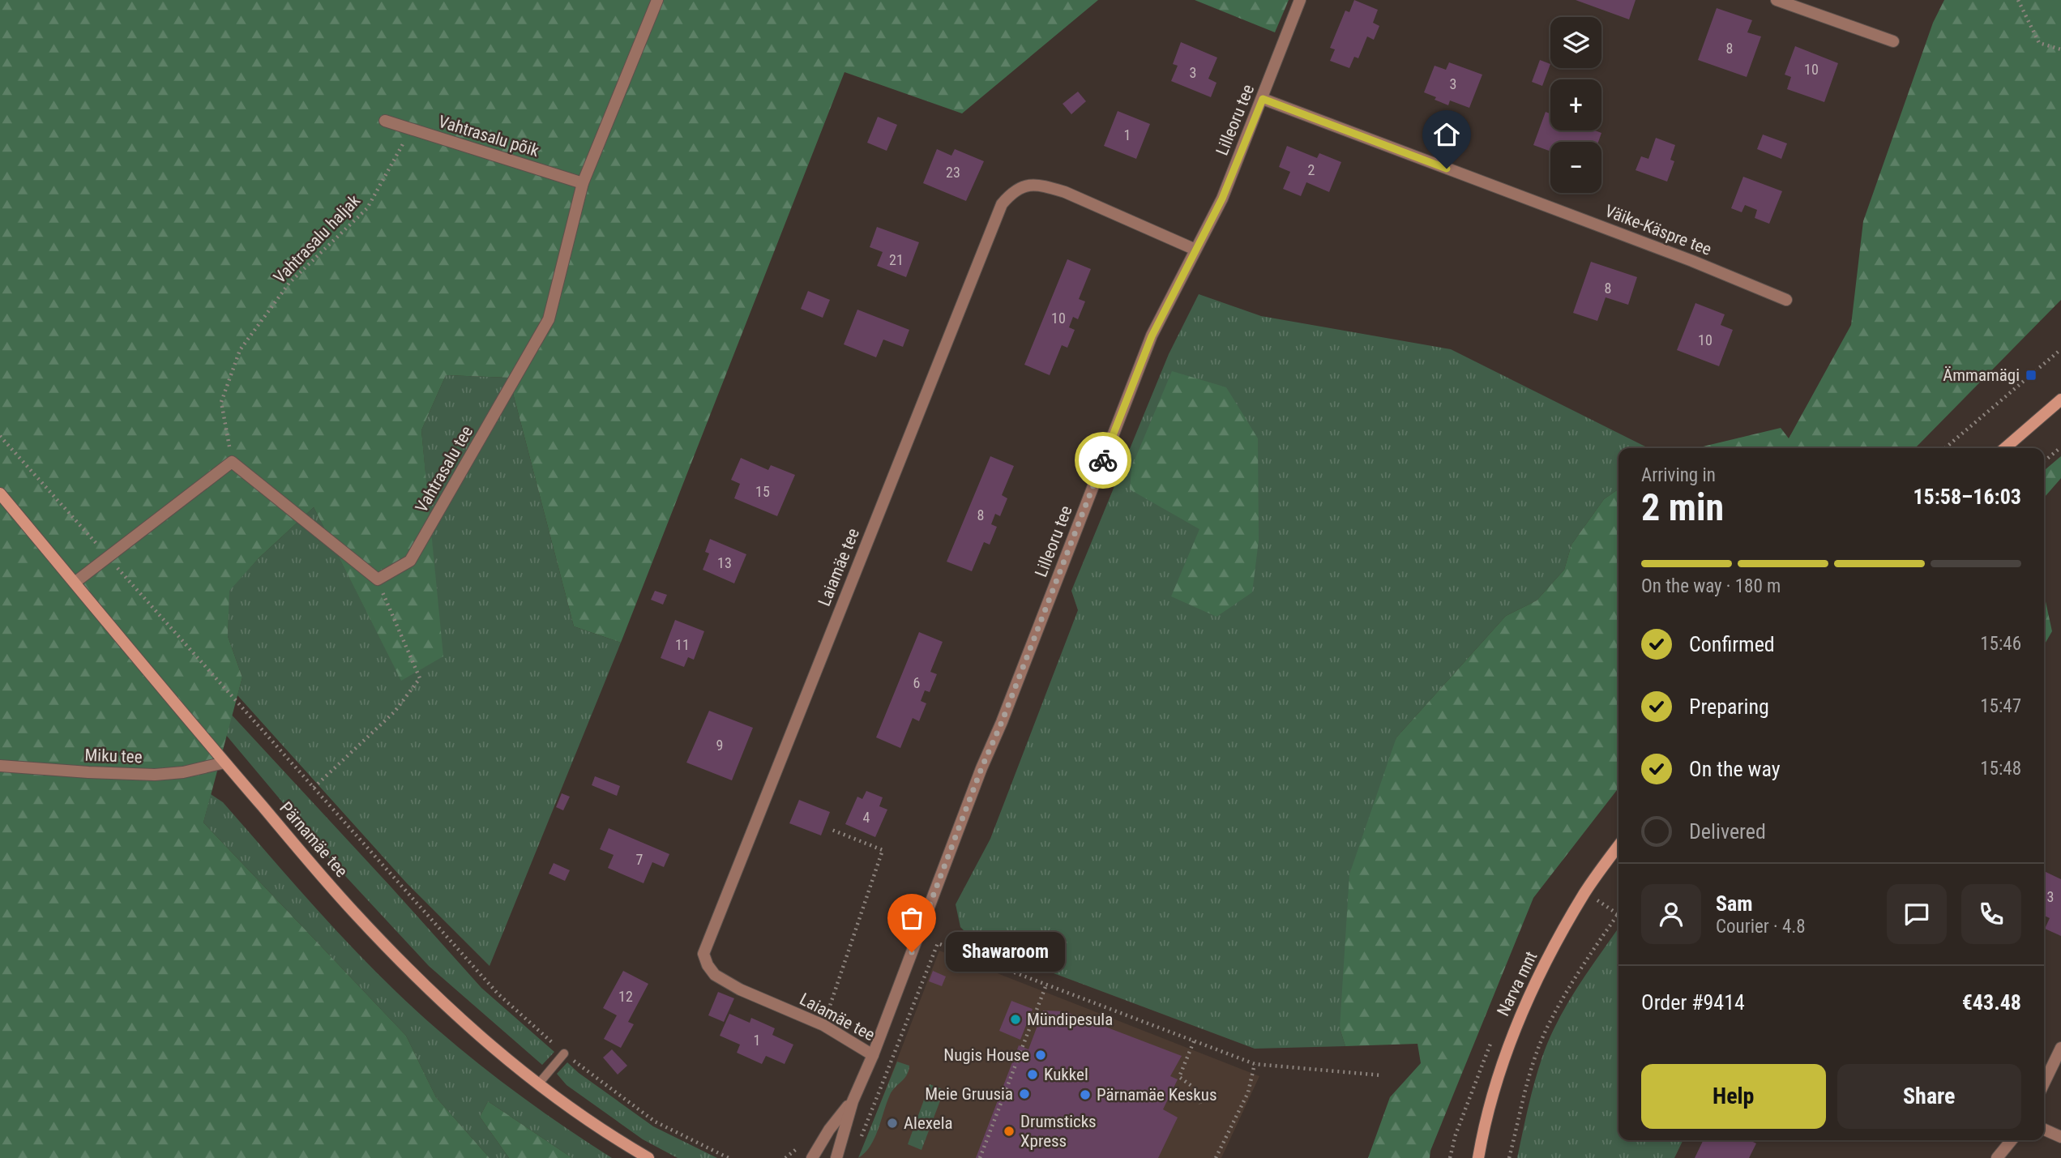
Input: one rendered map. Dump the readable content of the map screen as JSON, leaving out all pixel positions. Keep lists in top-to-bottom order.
{
  "streets": {
    "main road": ["Pärnamäe tee", "Narva mnt"],
    "street": [
      "Lilleoru tee",
      "Vahtrasalu põik",
      "Väike-Käspre tee",
      "Vahtrasalu tee",
      "Laiamäe tee",
      "Miku tee"
    ],
    "path": ["Vahtrasalu haljak"]
  },
  "crossings": [
    ["Lilleoru tee", "Väike-Käspre tee"],
    ["Lilleoru tee", "Laiamäe tee"],
    ["Vahtrasalu põik", "Vahtrasalu haljak"],
    ["Vahtrasalu põik", "Vahtrasalu tee"],
    ["Miku tee", "Pärnamäe tee"]
  ],
  "places": {
    "transit": ["Ämmamägi"],
    "other": [
      "Shawaroom",
      "Mündipesula",
      "Nugis House",
      "Kukkel",
      "Meie Gruusia",
      "Pärnamäe Keskus",
      "Alexela",
      "Drumsticks Xpress"
    ]
  },
  "house_numbers": [
    "8",
    "10",
    "3",
    "3",
    "1",
    "2",
    "23",
    "21",
    "8",
    "10",
    "10",
    "15",
    "8",
    "13",
    "11",
    "6",
    "9",
    "4",
    "7",
    "3",
    "12",
    "1"
  ],
  "page": {
    "map_buttons": ["+", "−"],
    "heading": ["2 min", "Arriving in", "15:58–16:03"],
    "panel": [
      "Sam",
      "Courier · 4.8",
      "Order #9414",
      "€43.48"
    ],
    "bar": "On the way · 180 m",
    "list": [
      ["Confirmed", "15:46"],
      ["Preparing", "15:47"],
      ["On the way", "15:48"],
      "Delivered"
    ],
    "bubble": "Shawaroom",
    "buttons": ["Help", "Share"]
  }
}
